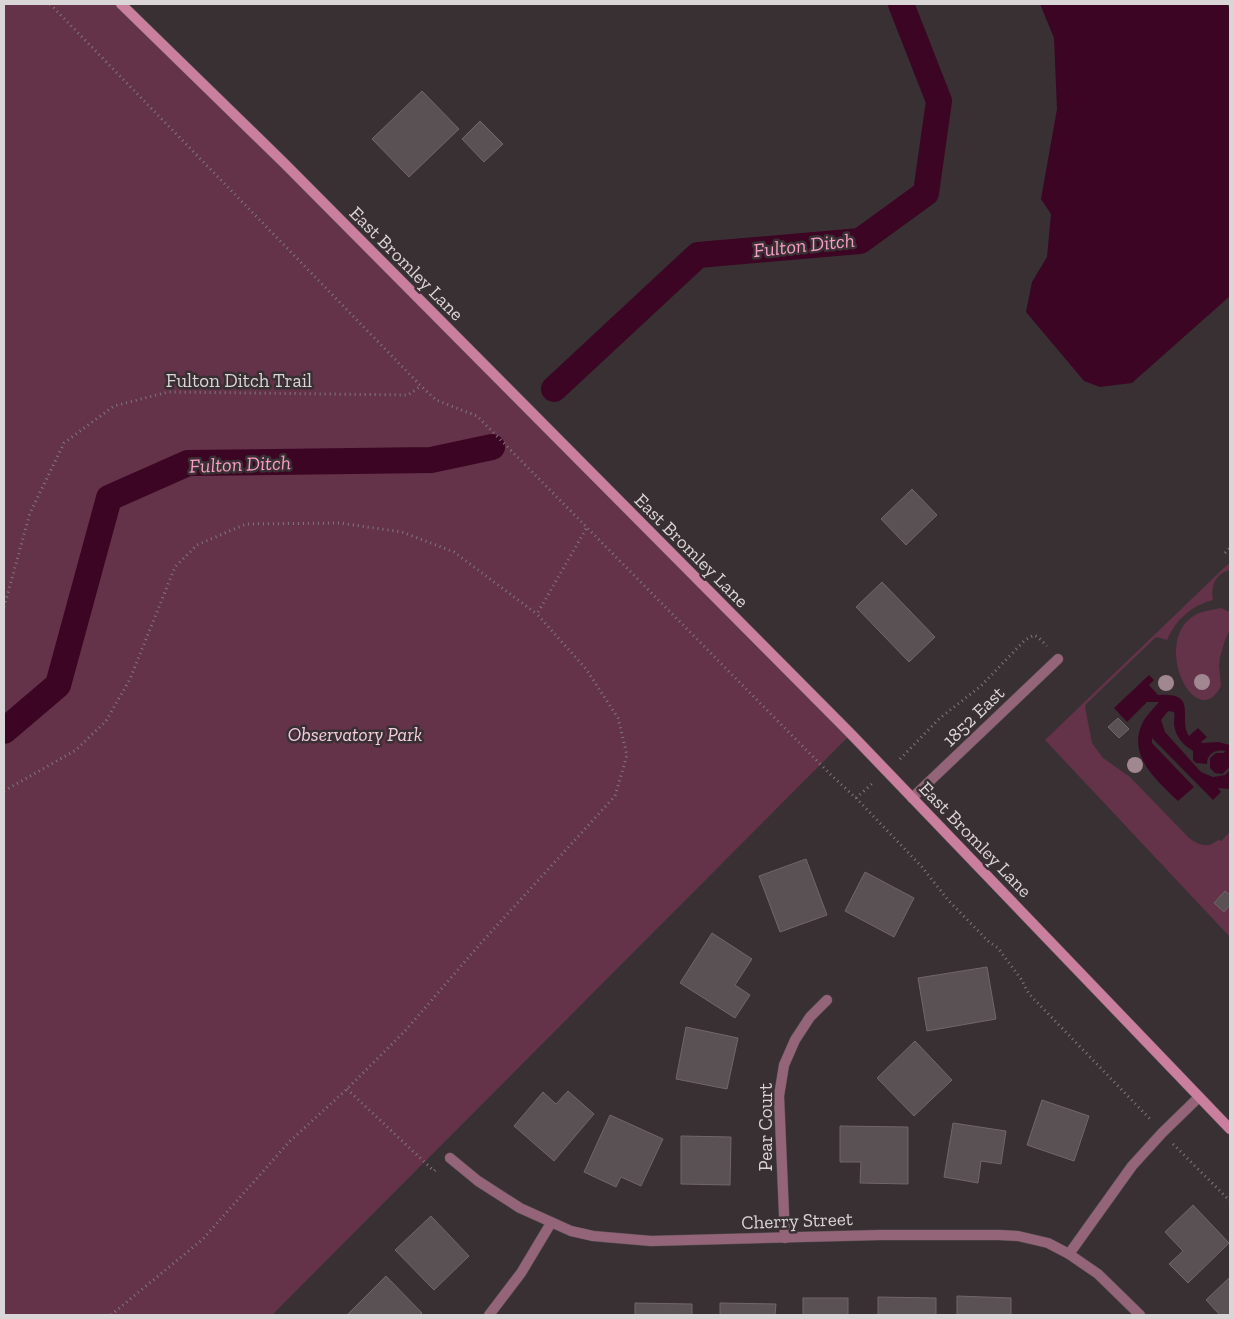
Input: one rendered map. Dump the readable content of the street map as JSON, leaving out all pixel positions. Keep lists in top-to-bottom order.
{
  "streets": {
    "main road": ["East Bromley Lane"],
    "street": ["1852 East", "Pear Court", "Cherry Street"],
    "path": ["Fulton Ditch Trail"]
  },
  "crossings": [
    ["East Bromley Lane", "1852 East"],
    ["Pear Court", "Cherry Street"]
  ],
  "water": ["Fulton Ditch"],
  "parks": ["Observatory Park"]
}
